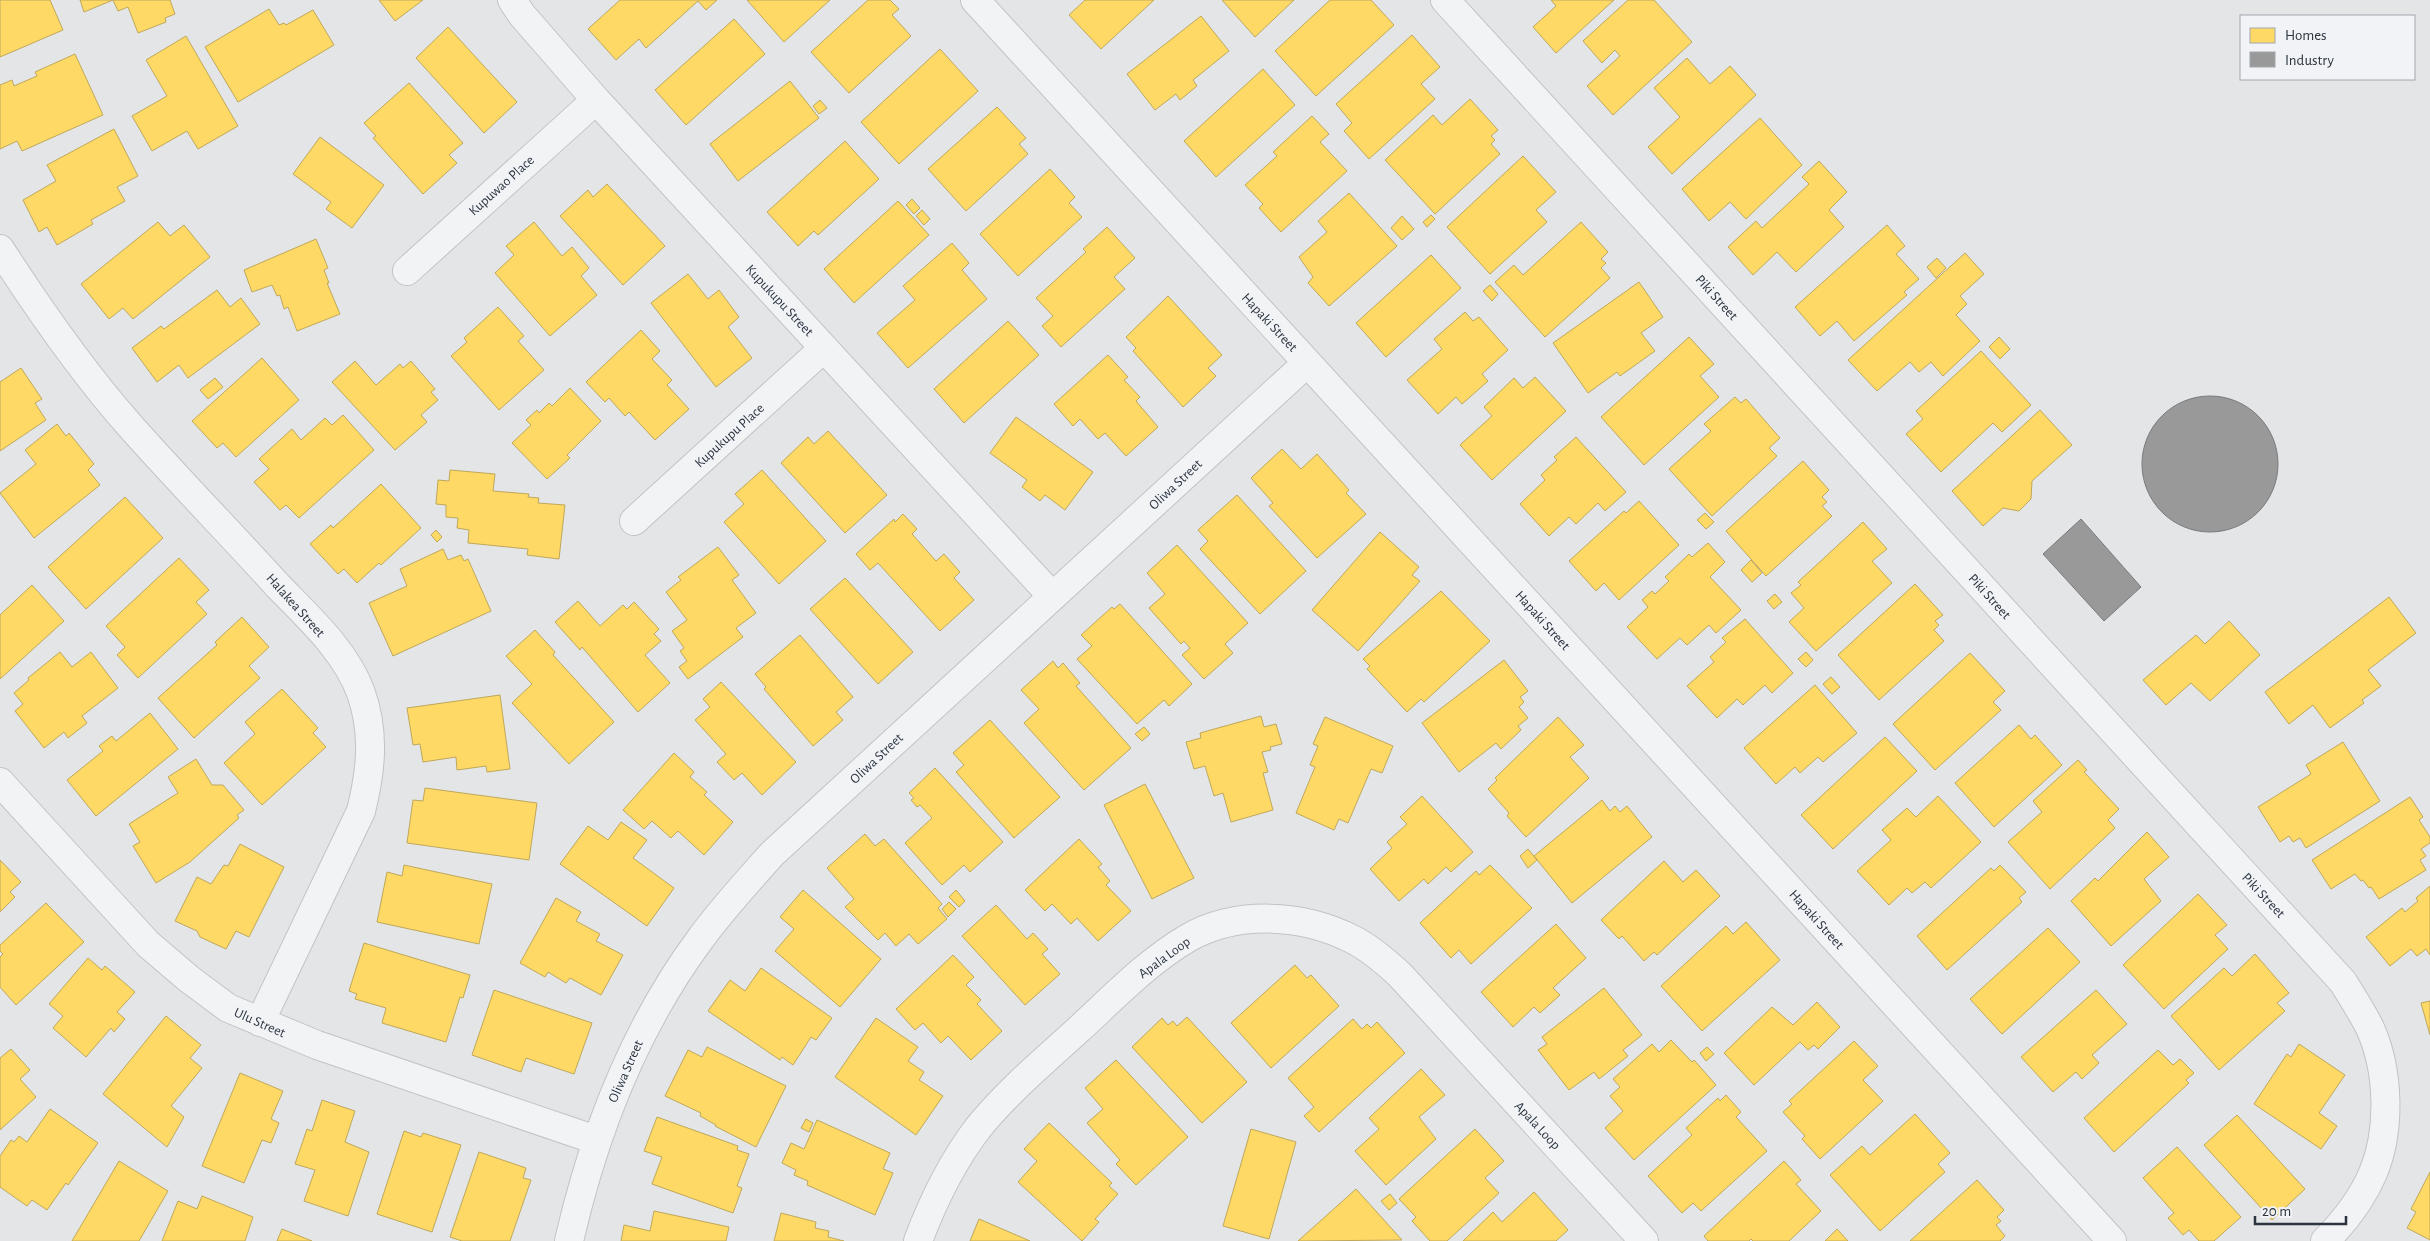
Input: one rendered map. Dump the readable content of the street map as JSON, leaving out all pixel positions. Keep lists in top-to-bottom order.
{
  "streets": {
    "street": [
      "Kupuwao Place",
      "Piki Street",
      "Kupukupu Street",
      "Hapaki Street",
      "Kupukupu Place",
      "Oliwa Street",
      "Halakea Street",
      "Apala Loop",
      "Ulu Street"
    ]
  },
  "crossings": [
    ["Kupuwao Place", "Kupukupu Street"],
    ["Kupukupu Street", "Kupukupu Place"],
    ["Kupukupu Street", "Oliwa Street"],
    ["Hapaki Street", "Oliwa Street"],
    ["Oliwa Street", "Ulu Street"],
    ["Halakea Street", "Ulu Street"]
  ],
  "legend": ["Homes", "Industry"],
  "scale_bar": "20 m"
}
